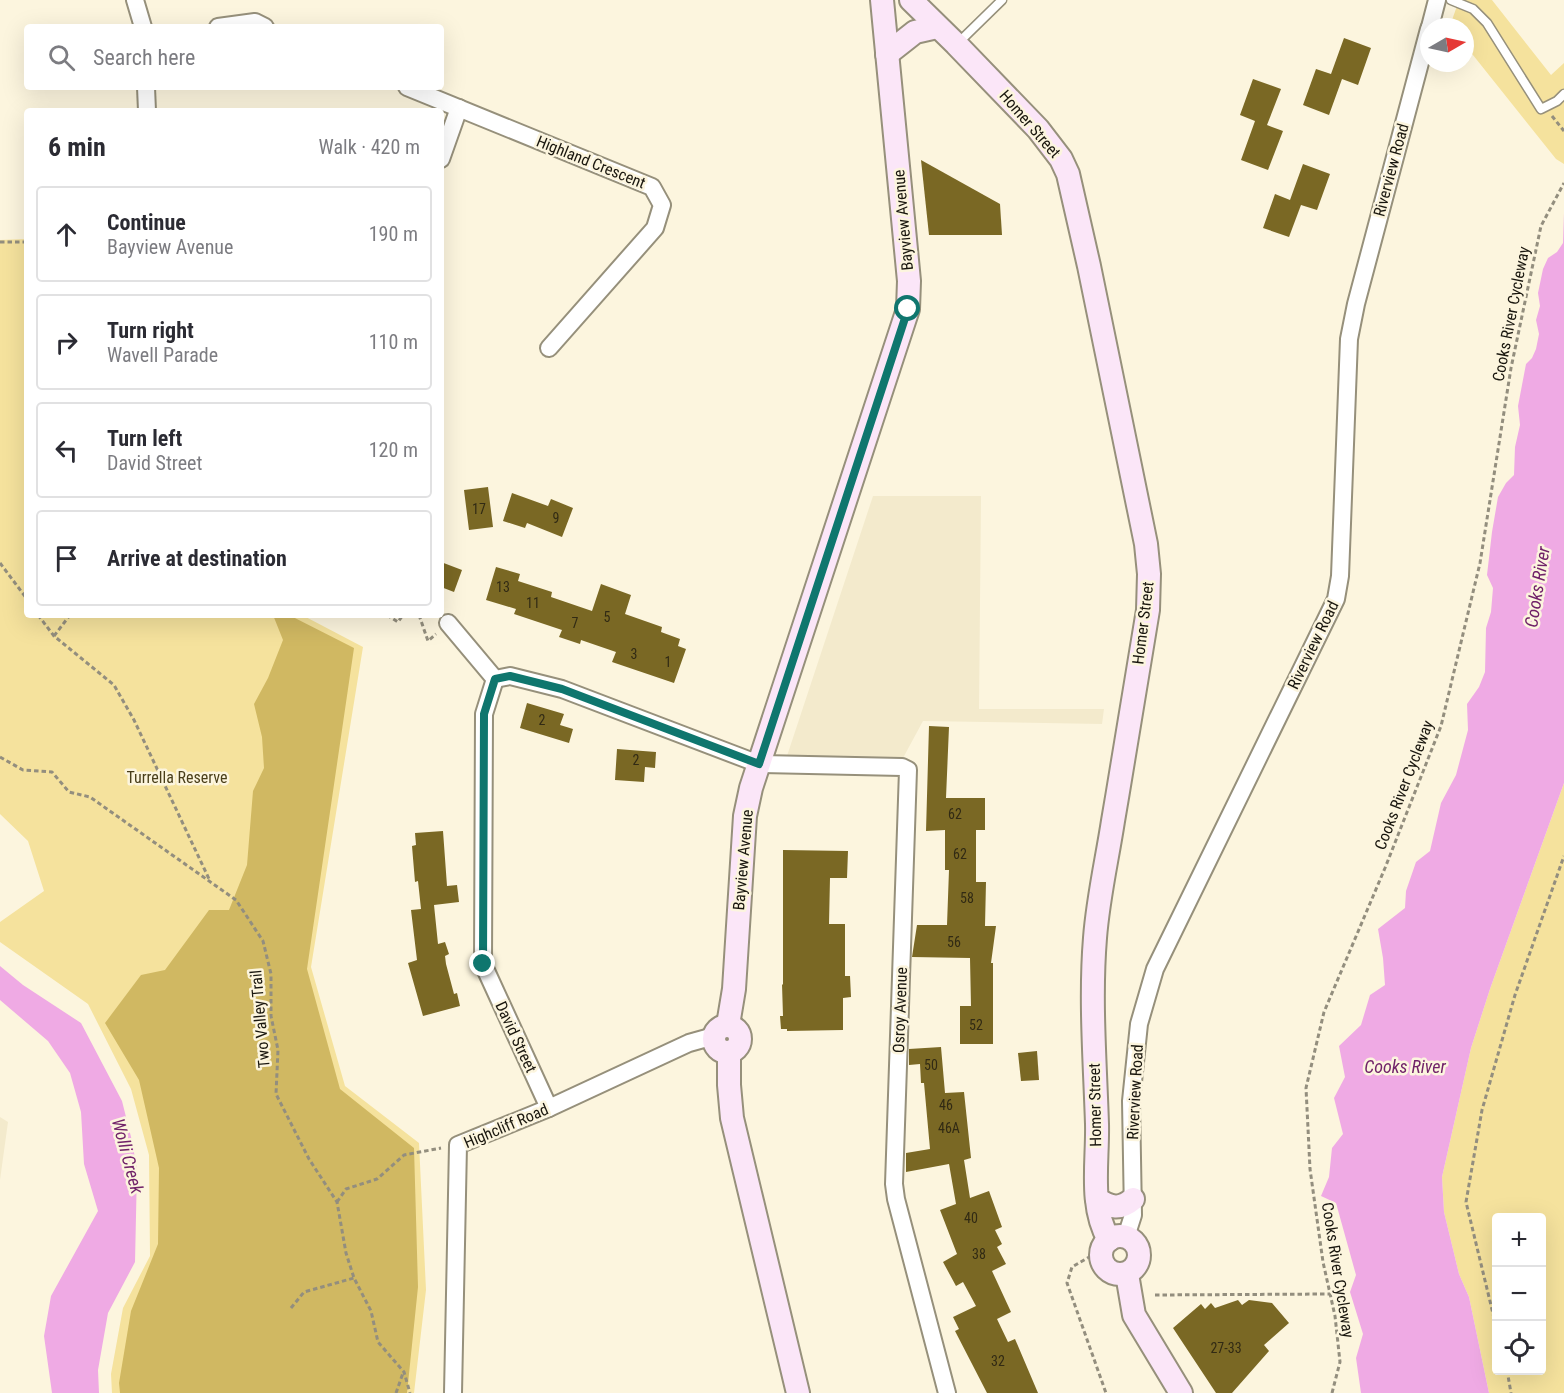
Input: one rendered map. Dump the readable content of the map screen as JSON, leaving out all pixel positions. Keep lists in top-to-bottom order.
{
  "streets": {
    "main road": ["Homer Street", "Bayview Avenue"],
    "street": [
      "Highland Crescent",
      "Riverview Road",
      "Osroy Avenue",
      "David Street",
      "Highcliff Road"
    ],
    "path": ["Cooks River Cycleway", "Two Valley Trail"]
  },
  "crossings": [
    ["Homer Street", "Riverview Road"],
    ["Bayview Avenue", "Osroy Avenue"],
    ["Bayview Avenue", "Highcliff Road"],
    ["David Street", "Highcliff Road"]
  ],
  "water": ["Cooks River", "Wolli Creek"],
  "parks": ["Turrella Reserve"],
  "house_numbers": [
    "17",
    "9",
    "13",
    "11",
    "5",
    "7",
    "3",
    "1",
    "2",
    "2",
    "62",
    "62",
    "58",
    "56",
    "52",
    "50",
    "46",
    "46A",
    "40",
    "38",
    "27-33",
    "32"
  ],
  "north": "right",
  "page": {
    "search": "Search here",
    "heading": ["6 min", "Walk · 420 m"],
    "list": [
      ["Continue", "Bayview Avenue", "190 m"],
      ["Turn right", "Wavell Parade", "110 m"],
      ["Turn left", "David Street", "120 m"],
      "Arrive at destination"
    ],
    "map_buttons": ["+", "−"]
  }
}
